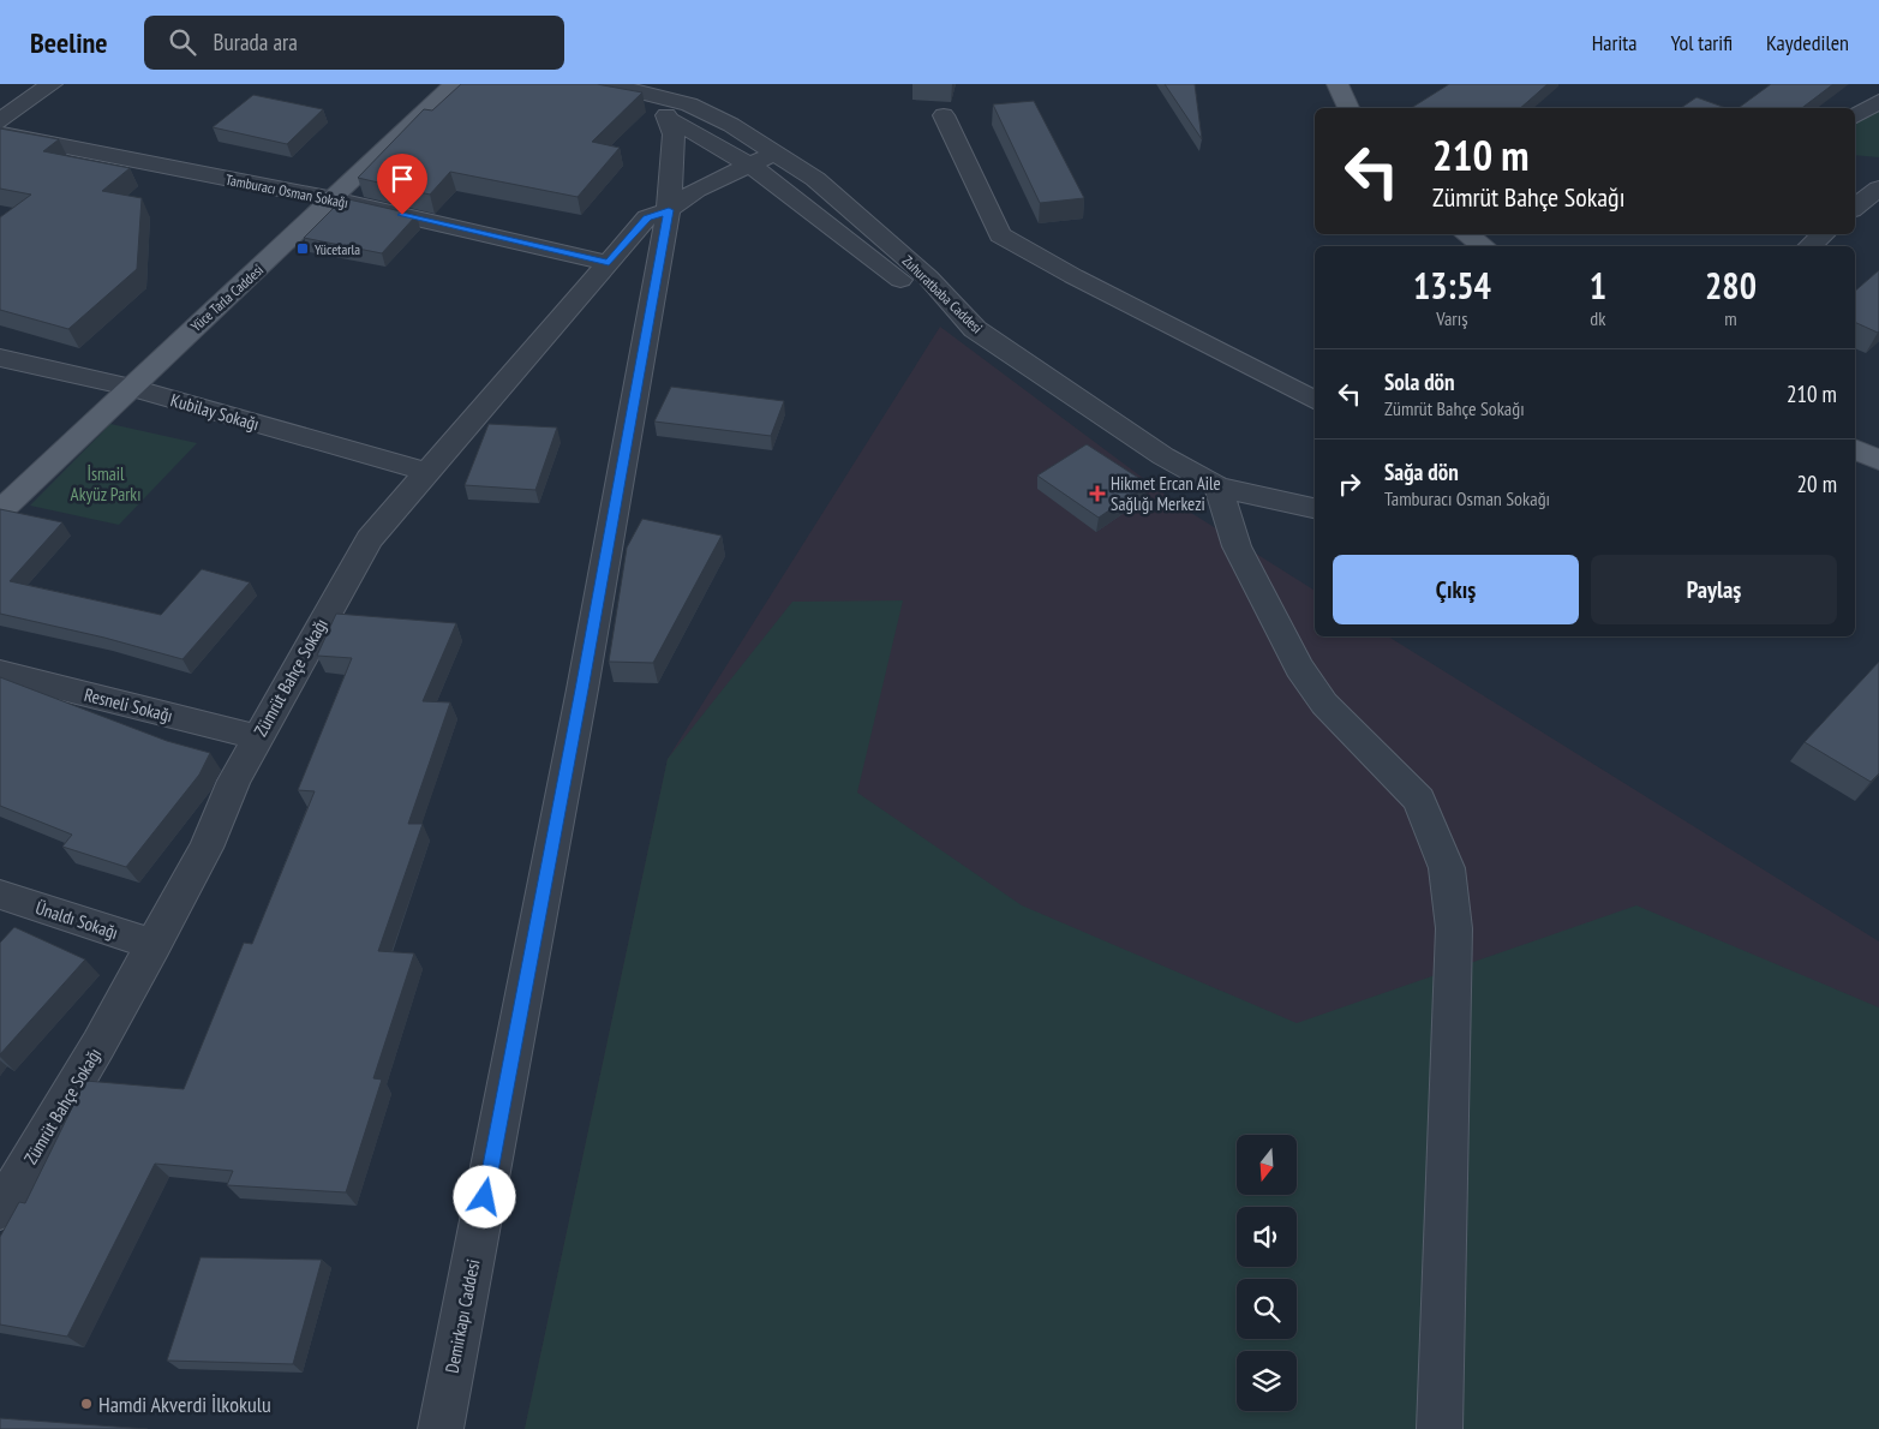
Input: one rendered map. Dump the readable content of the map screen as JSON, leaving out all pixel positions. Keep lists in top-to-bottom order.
{
  "streets": {
    "main road": ["Yüce Tarla Caddesi"],
    "street": [
      "Tamburacı Osman Sokağı",
      "Zuhuratbaba Caddesi",
      "Kubilay Sokağı",
      "Zümrüt Bahçe Sokağı",
      "Resneli Sokağı",
      "Ünaldı Sokağı",
      "Demirkapı Caddesi"
    ]
  },
  "crossings": [
    ["Tamburacı Osman Sokağı", "Yüce Tarla Caddesi"],
    ["Tamburacı Osman Sokağı", "Zümrüt Bahçe Sokağı"],
    ["Yüce Tarla Caddesi", "Kubilay Sokağı"],
    ["Kubilay Sokağı", "Zümrüt Bahçe Sokağı"],
    ["Zümrüt Bahçe Sokağı", "Resneli Sokağı"],
    ["Zümrüt Bahçe Sokağı", "Ünaldı Sokağı"],
    ["Zümrüt Bahçe Sokağı", "Demirkapı Caddesi"]
  ],
  "parks": ["İsmail Akyüz Parkı"],
  "places": {
    "transit": ["Yücetarla"],
    "health": ["Hikmet Ercan Aile Sağlığı Merkezi"],
    "other": ["Hamdi Akverdi İlkokulu"]
  },
  "north": "bottom",
  "page": {
    "header": "Beeline",
    "search": "Burada ara",
    "nav": ["Harita", "Yol tarifi", "Kaydedilen"],
    "turn": ["210 m", "Zümrüt Bahçe Sokağı"],
    "eta": [
      "13:54",
      "Varış",
      "1",
      "dk",
      "280",
      "m"
    ],
    "list": [
      {
        "name": "Sola dön",
        "note": "Zümrüt Bahçe Sokağı",
        "value": "210 m"
      },
      {
        "name": "Sağa dön",
        "note": "Tamburacı Osman Sokağı",
        "value": "20 m"
      }
    ],
    "buttons": ["Çıkış", "Paylaş"]
  }
}
